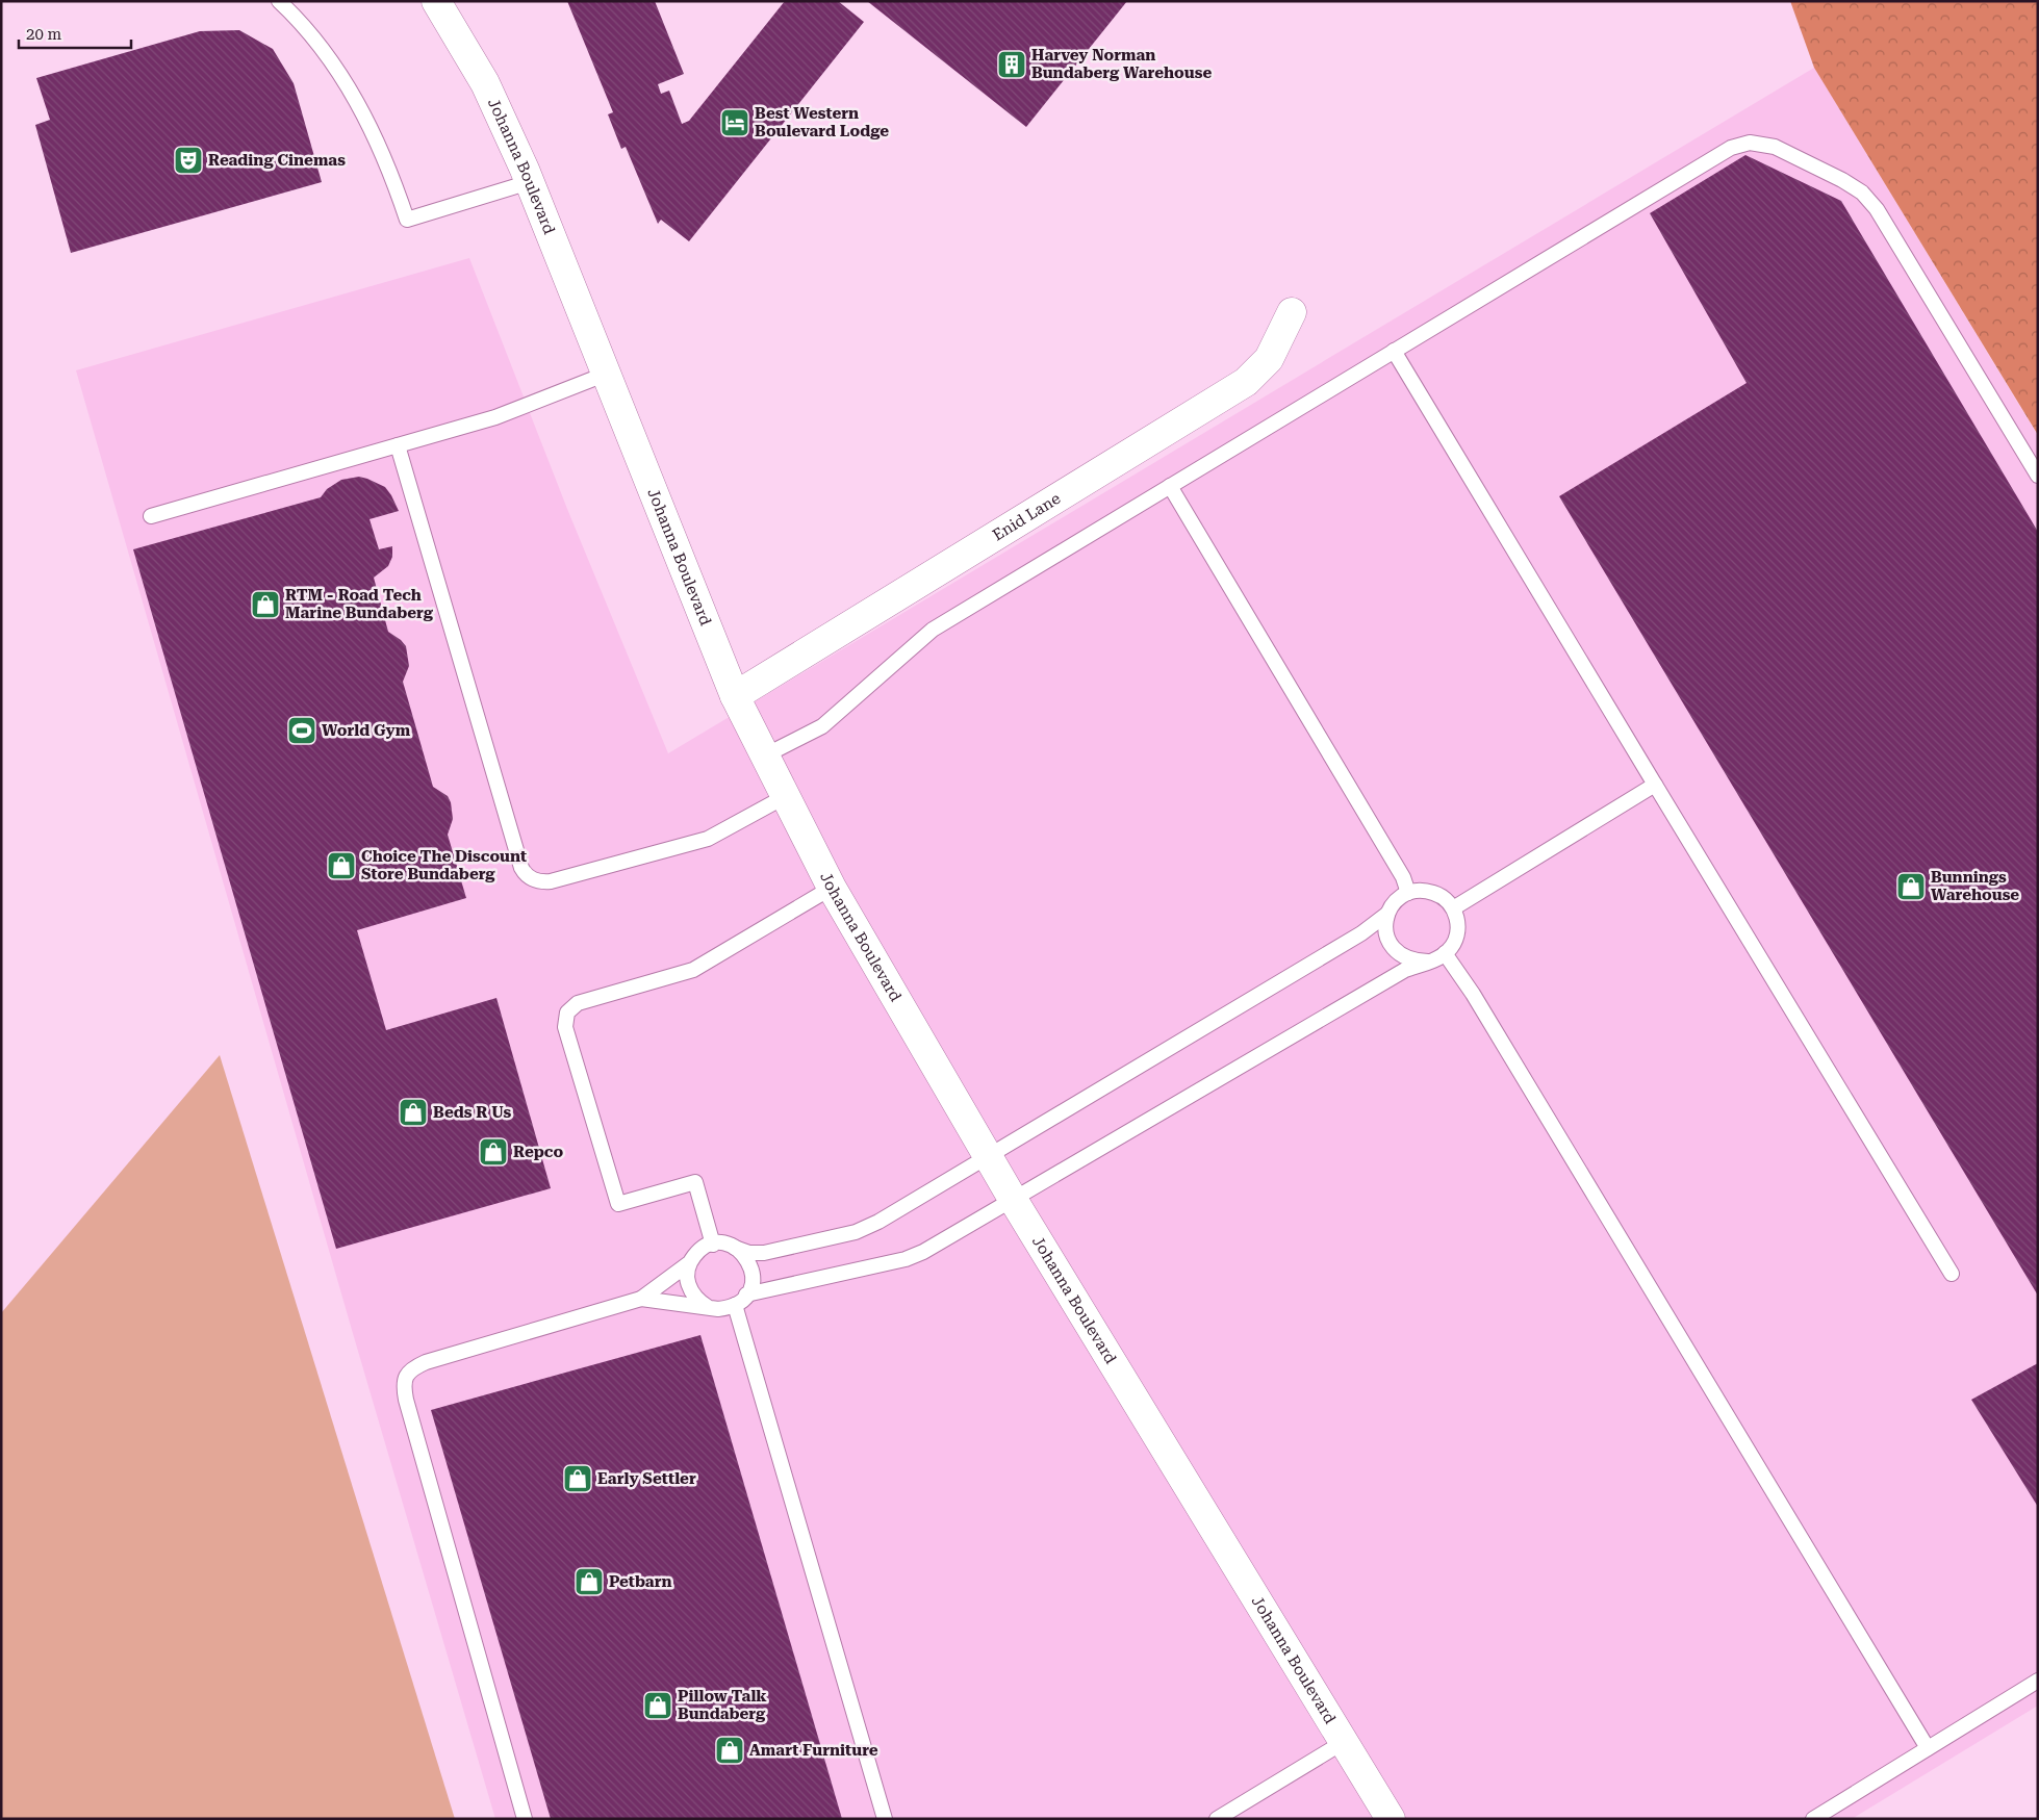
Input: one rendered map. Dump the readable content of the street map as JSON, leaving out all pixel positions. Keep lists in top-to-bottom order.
{
  "streets": {
    "street": ["Johanna Boulevard", "Enid Lane"]
  },
  "crossings": [
    ["Johanna Boulevard", "Enid Lane"]
  ],
  "places": {
    "building": ["Harvey Norman Bundaberg Warehouse"],
    "hotel": ["Best Western Boulevard Lodge"],
    "theatre": ["Reading Cinemas"],
    "shop": [
      "RTM - Road Tech Marine Bundaberg",
      "Choice The Discount Store Bundaberg",
      "Bunnings Warehouse",
      "Beds R Us",
      "Repco",
      "Early Settler",
      "Petbarn",
      "Pillow Talk Bundaberg",
      "Amart Furniture"
    ],
    "sports": ["World Gym"]
  },
  "scale_bar": "20 m"
}
